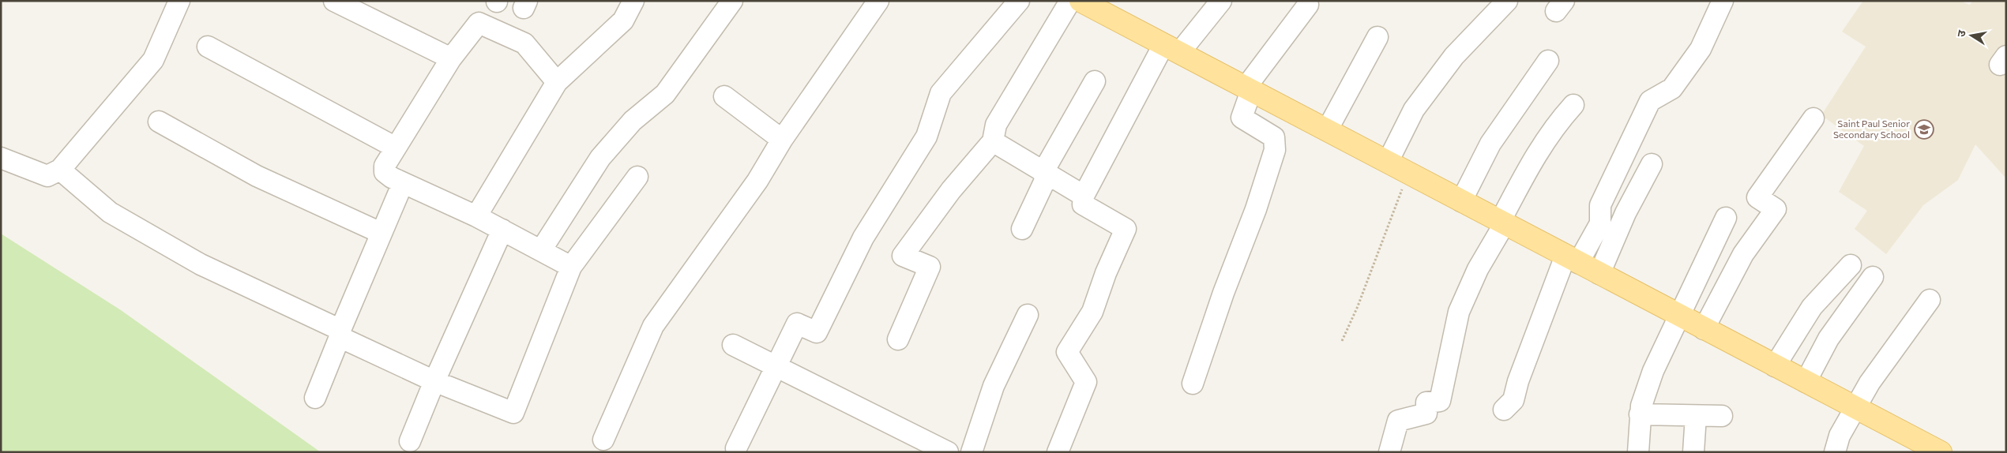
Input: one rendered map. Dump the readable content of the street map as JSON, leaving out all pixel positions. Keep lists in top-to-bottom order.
{
  "places": {
    "school or university": ["Saint Paul Senior Secondary School"]
  },
  "north": "left"
}
